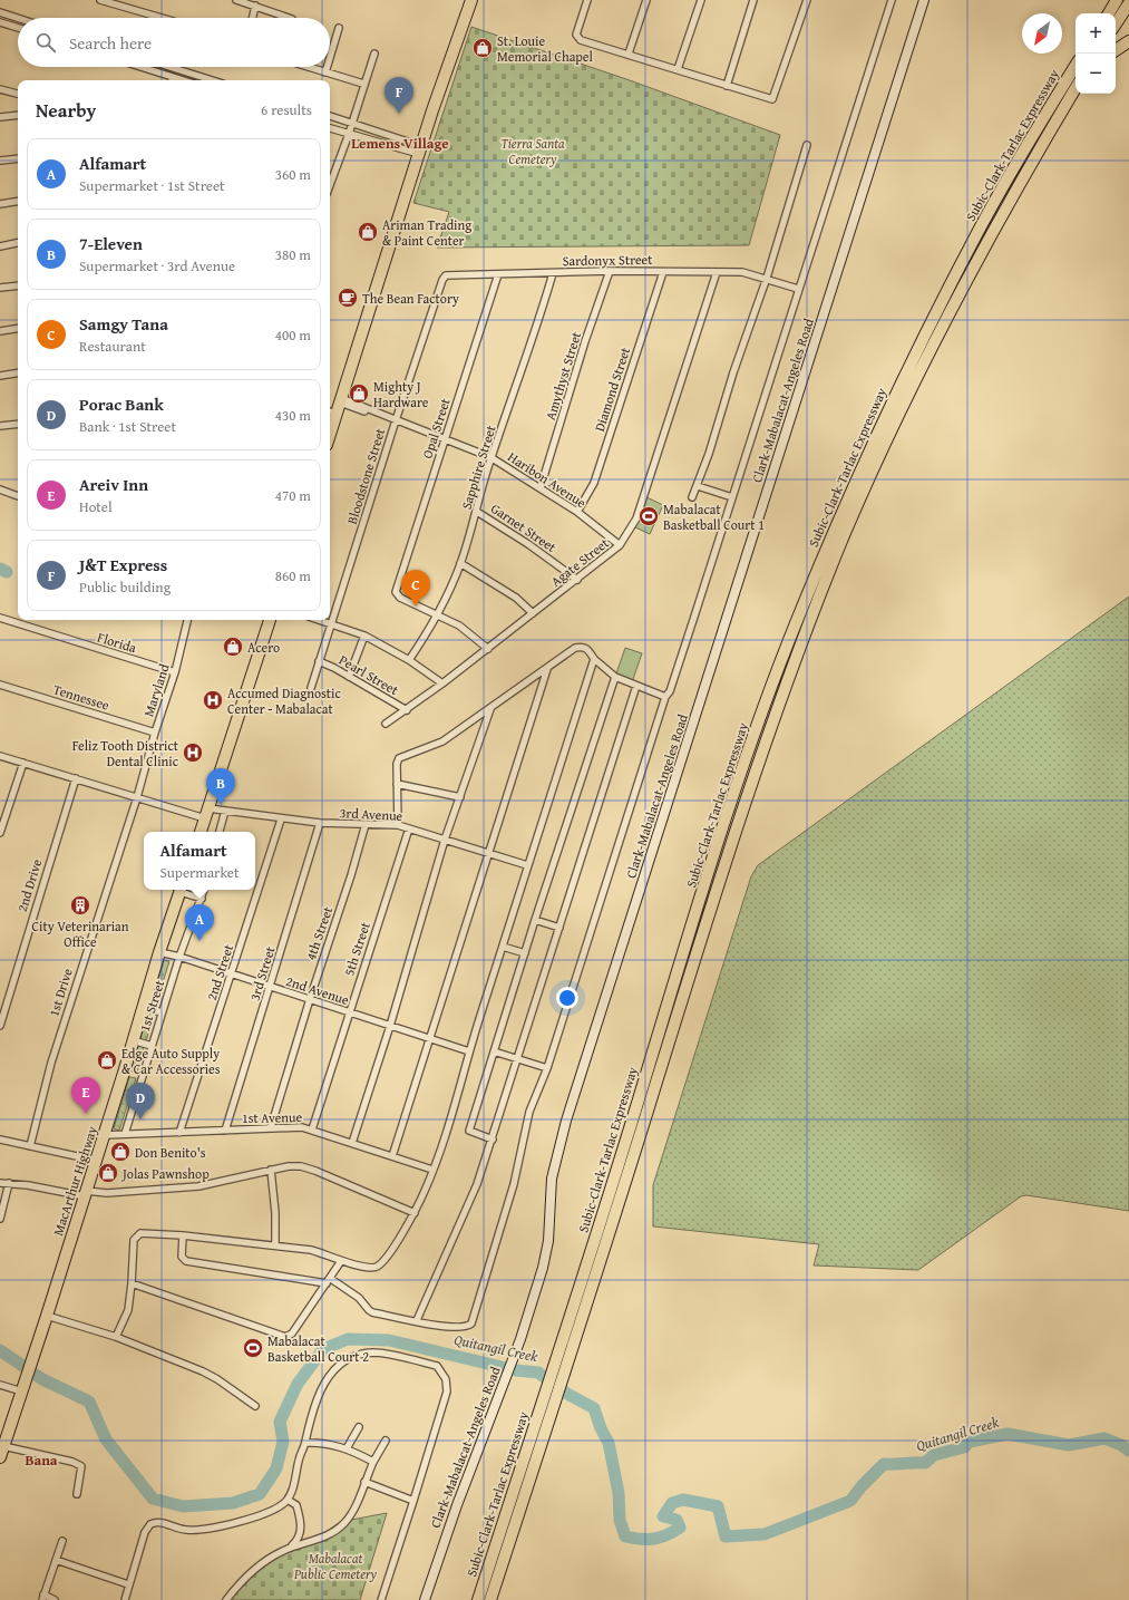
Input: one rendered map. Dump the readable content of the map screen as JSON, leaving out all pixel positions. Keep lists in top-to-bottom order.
{
  "streets": {
    "highway": ["Subic-Clark-Tarlac Expressway", "MacArthur Highway"],
    "main road": ["Clark-Mabalacat-Angeles Road"],
    "street": [
      "Sardonyx Street",
      "Amythyst Street",
      "Diamond Street",
      "Opal Street",
      "Sapphire Street",
      "Bloodstone Street",
      "Haribon Avenue",
      "Garnet Street",
      "Agate Street",
      "Florida",
      "Pearl Street",
      "Maryland",
      "Tennessee",
      "3rd Avenue",
      "2nd Drive",
      "4th Street",
      "5th Street",
      "2nd Street",
      "3rd Street",
      "2nd Avenue",
      "1st Drive",
      "1st Street",
      "1st Avenue"
    ]
  },
  "crossings": [
    ["Sardonyx Street", "Amythyst Street"],
    ["Sardonyx Street", "Diamond Street"],
    ["Sardonyx Street", "Opal Street"],
    ["Sardonyx Street", "Sapphire Street"],
    ["Sardonyx Street", "Bloodstone Street"],
    ["Sardonyx Street", "Agate Street"],
    ["Amythyst Street", "Haribon Avenue"],
    ["Diamond Street", "Haribon Avenue"],
    ["Opal Street", "Sapphire Street"],
    ["Opal Street", "Haribon Avenue"],
    ["Sapphire Street", "Haribon Avenue"],
    ["Sapphire Street", "Garnet Street"],
    ["Bloodstone Street", "Haribon Avenue"],
    ["Bloodstone Street", "Pearl Street"],
    ["Haribon Avenue", "Agate Street"],
    ["Garnet Street", "Agate Street"],
    ["Agate Street", "Pearl Street"],
    ["Florida", "Maryland"],
    ["Maryland", "Tennessee"],
    ["Maryland", "3rd Avenue"],
    ["Maryland", "1st Drive"],
    ["3rd Avenue", "2nd Drive"],
    ["3rd Avenue", "4th Street"],
    ["3rd Avenue", "5th Street"],
    ["3rd Avenue", "2nd Street"],
    ["3rd Avenue", "3rd Street"],
    ["3rd Avenue", "1st Drive"],
    ["4th Street", "2nd Avenue"],
    ["4th Street", "1st Avenue"],
    ["5th Street", "2nd Avenue"],
    ["5th Street", "1st Avenue"],
    ["2nd Street", "2nd Avenue"],
    ["2nd Street", "1st Avenue"],
    ["3rd Street", "2nd Avenue"],
    ["3rd Street", "1st Avenue"],
    ["2nd Avenue", "1st Street"],
    ["2nd Avenue", "MacArthur Highway"],
    ["1st Street", "1st Avenue"],
    ["1st Avenue", "MacArthur Highway"]
  ],
  "districts": ["Lemens Village", "Bana"],
  "water": ["Quitangil Creek"],
  "parks": ["Tierra Santa Cemetery", "Mabalacat Public Cemetery"],
  "places": {
    "shop": [
      "St. Louie Memorial Chapel",
      "Ariman Trading & Paint Center",
      "Mighty J Hardware",
      "Acero",
      "Edge Auto Supply & Car Accessories",
      "Don Benito's",
      "Jolas Pawnshop"
    ],
    "cafe": ["The Bean Factory"],
    "sports": ["Mabalacat Basketball Court 1", "Mabalacat Basketball Court 2"],
    "hospital": ["Accumed Diagnostic Center - Mabalacat", "Feliz Tooth District Dental Clinic"],
    "building": ["City Veterinarian Office"]
  },
  "north": "bottom left",
  "page": {
    "map_buttons": ["+", "−"],
    "search": "Search here",
    "pins": [
      "F",
      "C",
      "B",
      "A",
      "E",
      "D"
    ],
    "heading": ["Nearby", "6 results"],
    "list": [
      {
        "mark": "A",
        "name": "Alfamart",
        "note": "Supermarket · 1st Street",
        "value": "360 m"
      },
      {
        "mark": "B",
        "name": "7-Eleven",
        "note": "Supermarket · 3rd Avenue",
        "value": "380 m"
      },
      {
        "mark": "C",
        "name": "Samgy Tana",
        "note": "Restaurant",
        "value": "400 m"
      },
      {
        "mark": "D",
        "name": "Porac Bank",
        "note": "Bank · 1st Street",
        "value": "430 m"
      },
      {
        "mark": "E",
        "name": "Areiv Inn",
        "note": "Hotel",
        "value": "470 m"
      },
      {
        "mark": "F",
        "name": "J&T Express",
        "note": "Public building",
        "value": "860 m"
      }
    ],
    "popup": ["Alfamart", "Supermarket"]
  }
}
